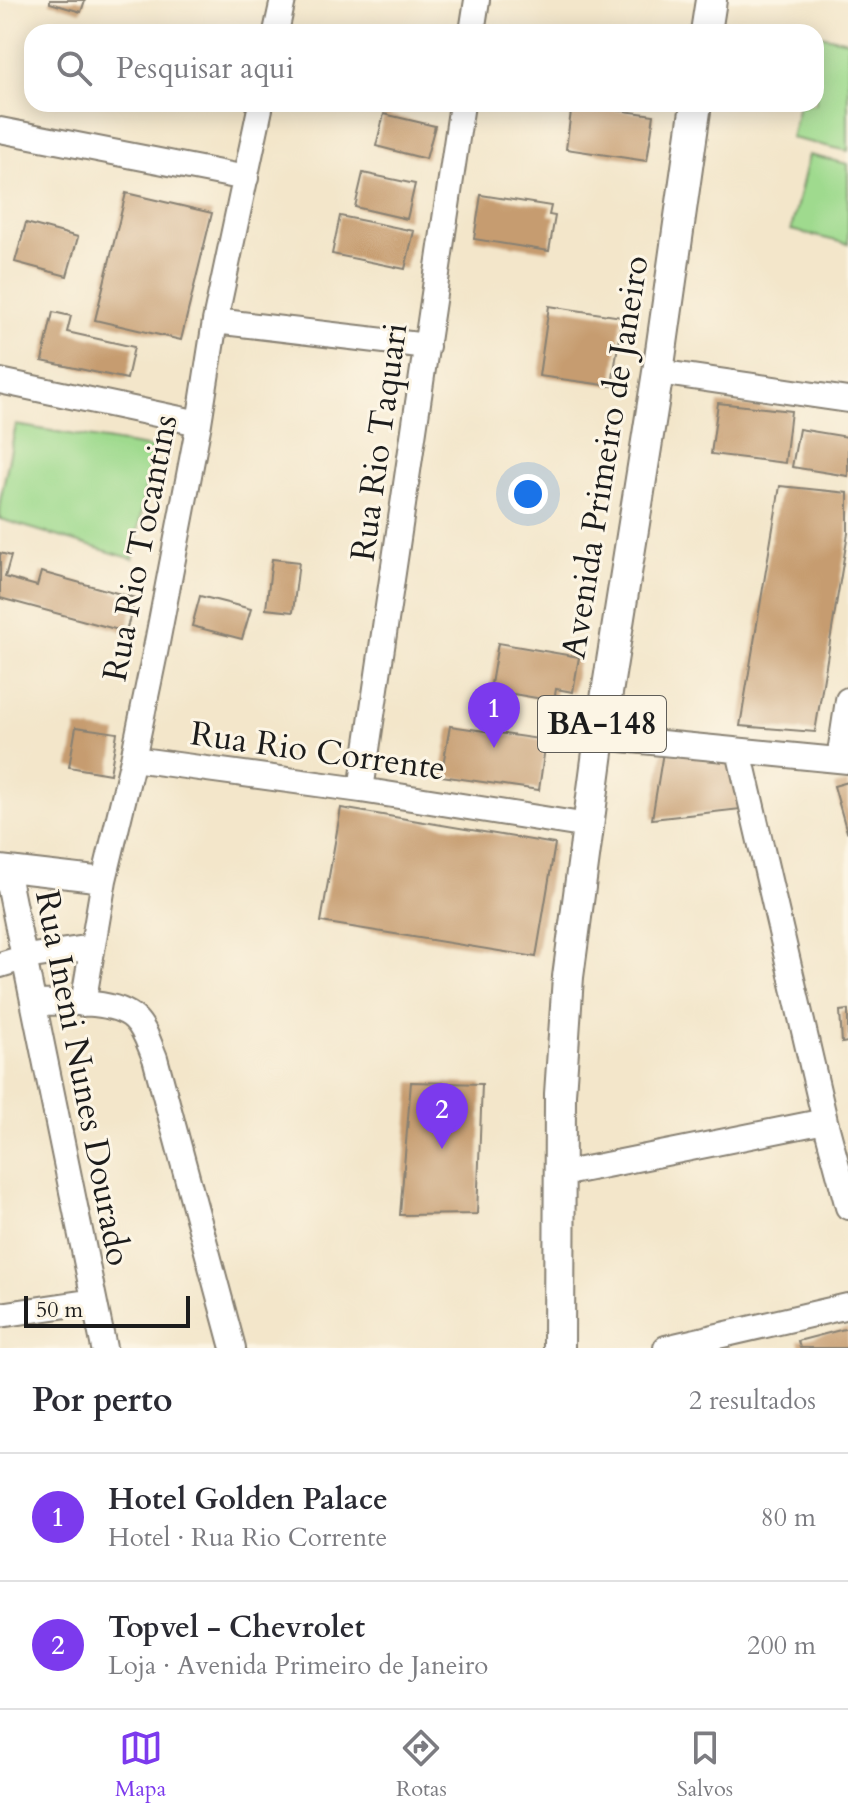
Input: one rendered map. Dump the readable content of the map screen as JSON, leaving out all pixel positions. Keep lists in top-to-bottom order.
{
  "streets": {
    "main road": ["Avenida Primeiro de Janeiro", "BA-148"],
    "street": [
      "Rua Rio Taquari",
      "Rua Rio Tocantins",
      "Rua Rio Corrente",
      "Rua Ineni Nunes Dourado"
    ]
  },
  "crossings": [
    ["Rua Rio Taquari", "Rua Rio Corrente"],
    ["Avenida Primeiro de Janeiro", "Rua Rio Corrente"],
    ["Rua Rio Tocantins", "Rua Rio Corrente"]
  ],
  "scale_bar": "50 m",
  "page": {
    "search": "Pesquisar aqui",
    "pins": ["1", "2"],
    "scale": "50 m",
    "heading": ["Por perto", "2 resultados"],
    "list": [
      {
        "mark": "1",
        "name": "Hotel Golden Palace",
        "note": "Hotel · Rua Rio Corrente",
        "value": "80 m"
      },
      {
        "mark": "2",
        "name": "Topvel - Chevrolet",
        "note": "Loja · Avenida Primeiro de Janeiro",
        "value": "200 m"
      }
    ],
    "nav": ["Mapa", "Rotas", "Salvos"]
  }
}
